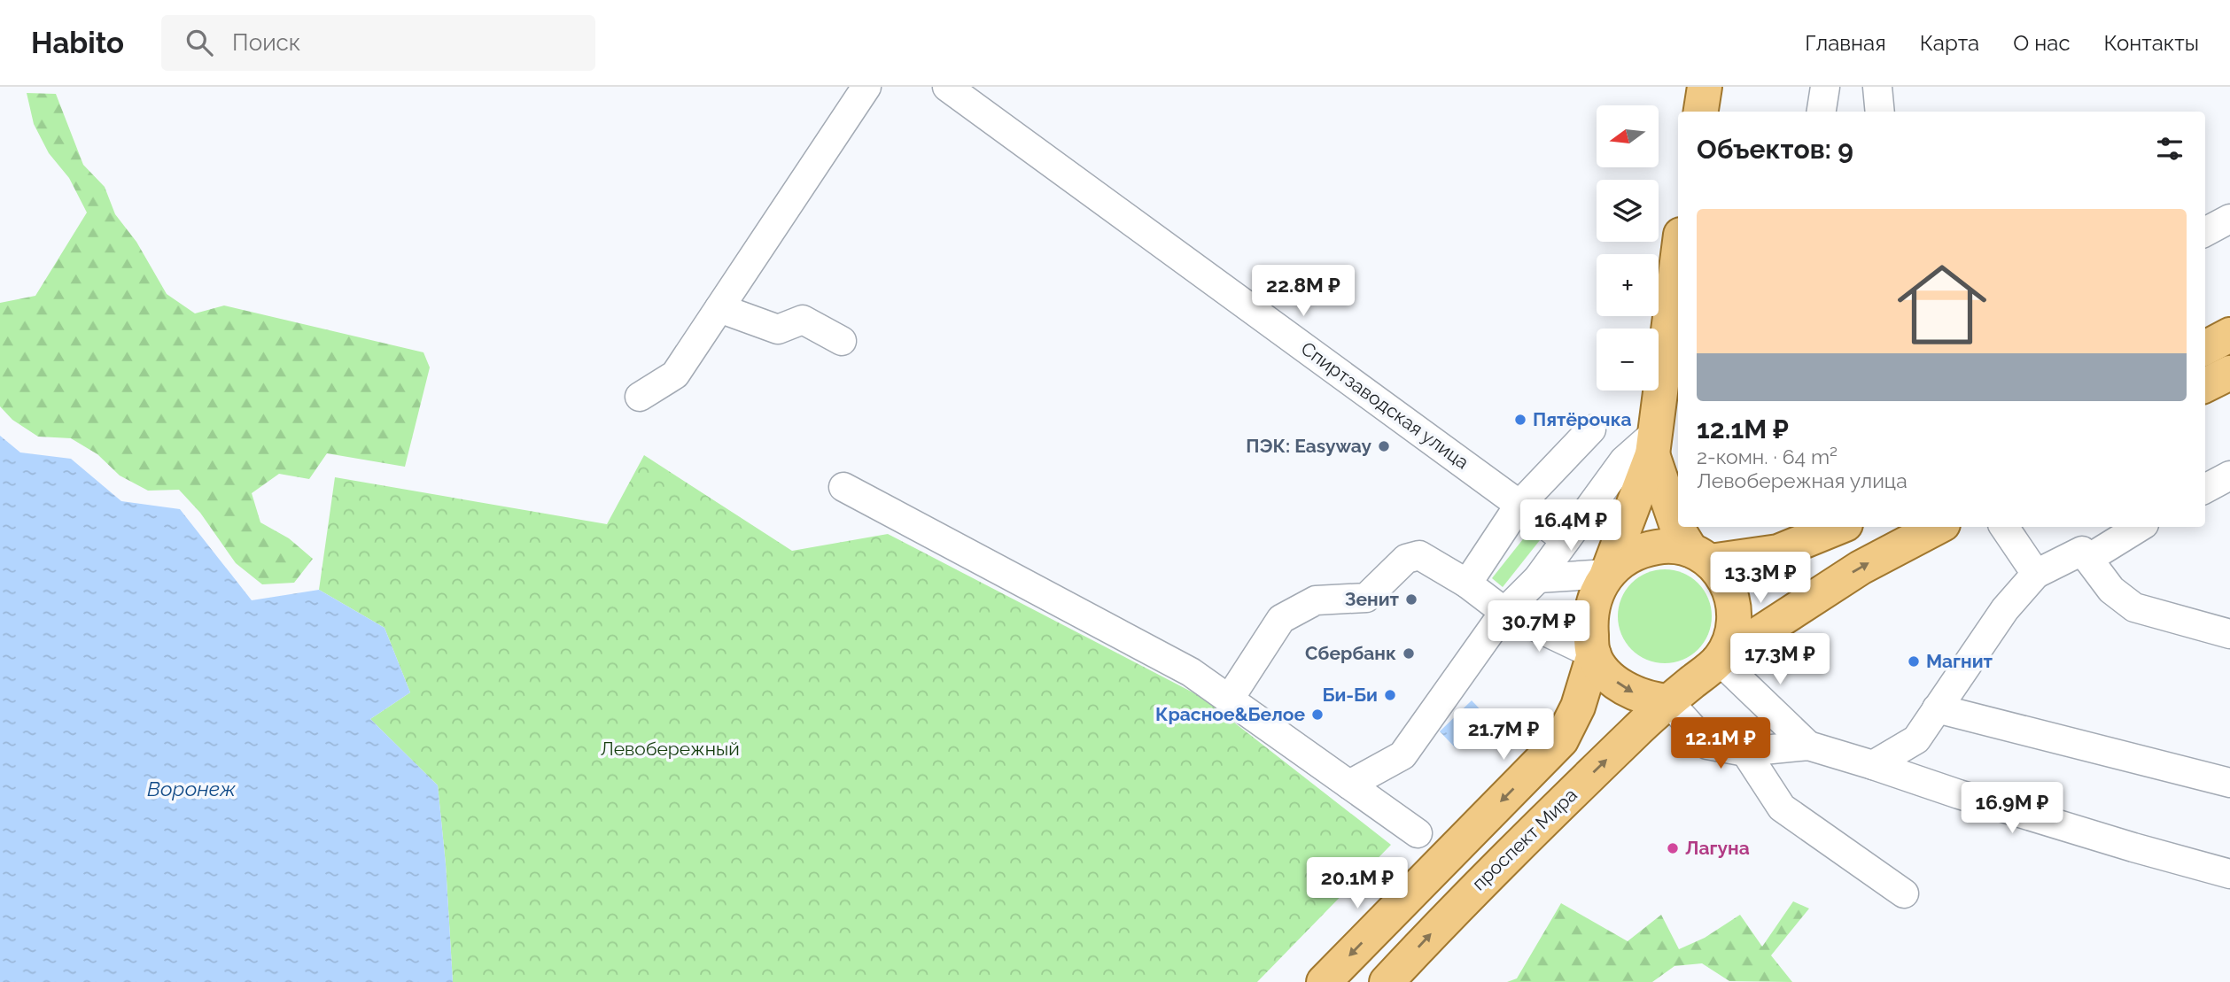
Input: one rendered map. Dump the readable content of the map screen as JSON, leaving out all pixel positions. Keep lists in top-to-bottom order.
{
  "streets": {
    "main road": ["проспект Мира"],
    "street": ["Спиртзаводская улица"]
  },
  "water": ["Воронеж"],
  "parks": ["Левобережный"],
  "places": [
    "Пятёрочка",
    "ПЭК: Easyway",
    "Зенит",
    "Сбербанк",
    "Магнит",
    "Би-Би",
    "Красное&Белое",
    "Лагуна"
  ],
  "north": "left",
  "page": {
    "header": "Habito",
    "search": "Поиск",
    "nav": [
      "Главная",
      "Карта",
      "О нас",
      "Контакты"
    ],
    "map_buttons": ["+", "−"],
    "heading": "Объектов: 9",
    "list": [
      {
        "name": "12.1M ₽",
        "note": "2-комн. · 64 m² · Левобережная улица"
      }
    ],
    "price": [
      "22.8M ₽",
      "16.4M ₽",
      "13.3M ₽",
      "30.7M ₽",
      "17.3M ₽",
      "21.7M ₽",
      "12.1M ₽",
      "16.9M ₽",
      "20.1M ₽"
    ]
  }
}
